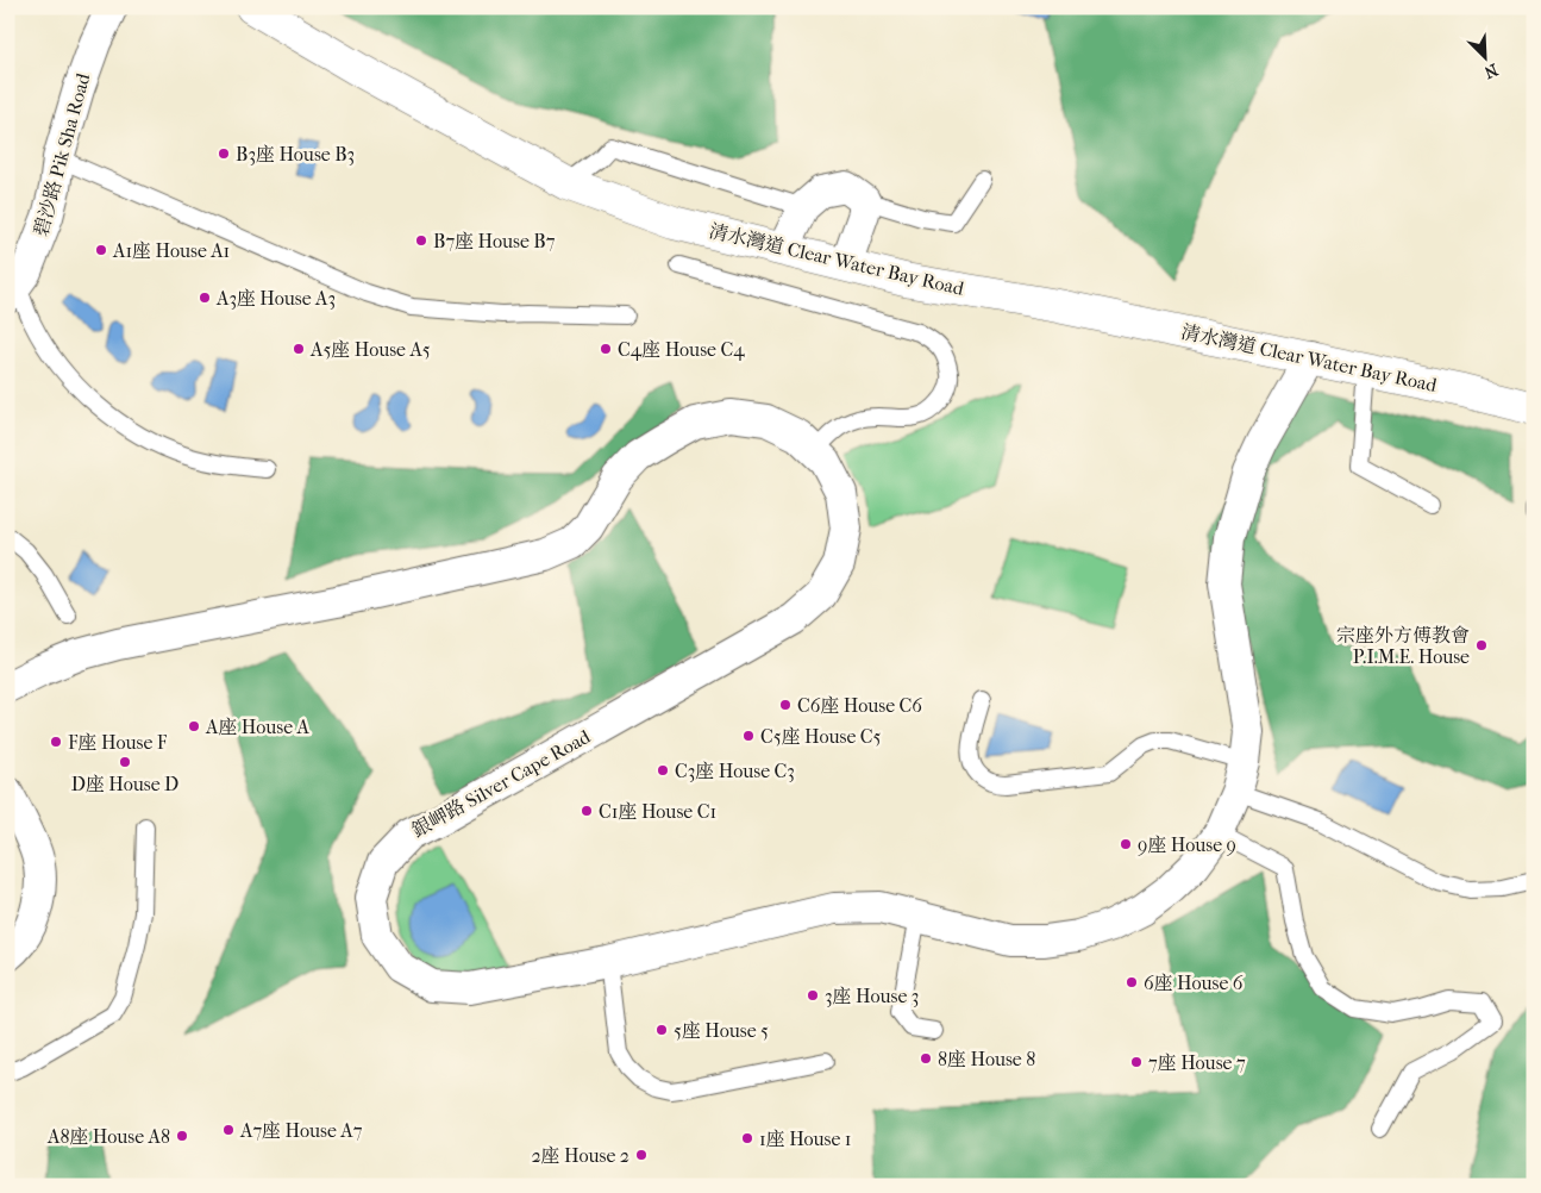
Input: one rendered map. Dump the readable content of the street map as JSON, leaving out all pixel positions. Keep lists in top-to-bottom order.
{
  "streets": {
    "main road": ["清水灣道 Clear Water Bay Road"],
    "street": ["碧沙路 Pik Sha Road", "銀岬路 Silver Cape Road"]
  },
  "crossings": [
    ["清水灣道 Clear Water Bay Road", "銀岬路 Silver Cape Road"]
  ],
  "places": [
    "B3座 House B3",
    "B7座 House B7",
    "A1座 House A1",
    "A3座 House A3",
    "A5座 House A5",
    "C4座 House C4",
    "宗座外方傅教會 P.I.M.E. House",
    "C6座 House C6",
    "A座 House A",
    "C5座 House C5",
    "F座 House F",
    "D座 House D",
    "C3座 House C3",
    "C1座 House C1",
    "9座 House 9",
    "6座 House 6",
    "3座 House 3",
    "5座 House 5",
    "8座 House 8",
    "7座 House 7",
    "A7座 House A7",
    "A8座 House A8",
    "1座 House 1",
    "2座 House 2"
  ],
  "north": "bottom right"
}
